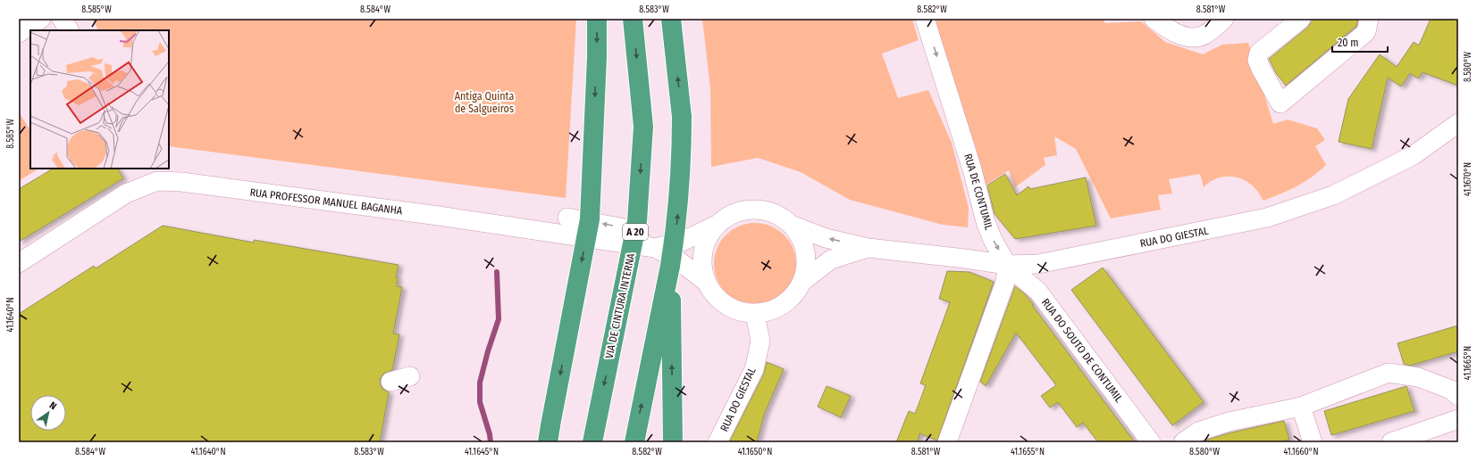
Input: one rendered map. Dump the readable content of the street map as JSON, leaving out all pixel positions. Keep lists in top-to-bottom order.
{
  "streets": {
    "highway": ["A 20", "VIA DE CINTURA INTERNA"],
    "street": [
      "RUA DE CONTUMIL",
      "RUA PROFESSOR MANUEL BAGANHA",
      "RUA DO GIESTAL",
      "RUA DO SOUTO DE CONTUMIL"
    ]
  },
  "crossings": [
    ["RUA DE CONTUMIL", "RUA DO GIESTAL"],
    ["RUA DE CONTUMIL", "RUA DO SOUTO DE CONTUMIL"],
    ["RUA PROFESSOR MANUEL BAGANHA", "RUA DO GIESTAL"],
    ["RUA DO GIESTAL", "RUA DO SOUTO DE CONTUMIL"]
  ],
  "one_way": ["RUA DE CONTUMIL"],
  "parks": ["Antiga Quinta de Salgueiros"],
  "scale_bar": "20 m",
  "north": "top right",
  "coordinates": [
    "8.585°W",
    "8.584°W",
    "8.583°W",
    "8.582°W",
    "8.581°W",
    "8.580°W",
    "41.1670°N",
    "41.1640°N",
    "41.1665°N",
    "41.1645°N",
    "41.1650°N",
    "41.1655°N",
    "41.1660°N"
  ]
}
